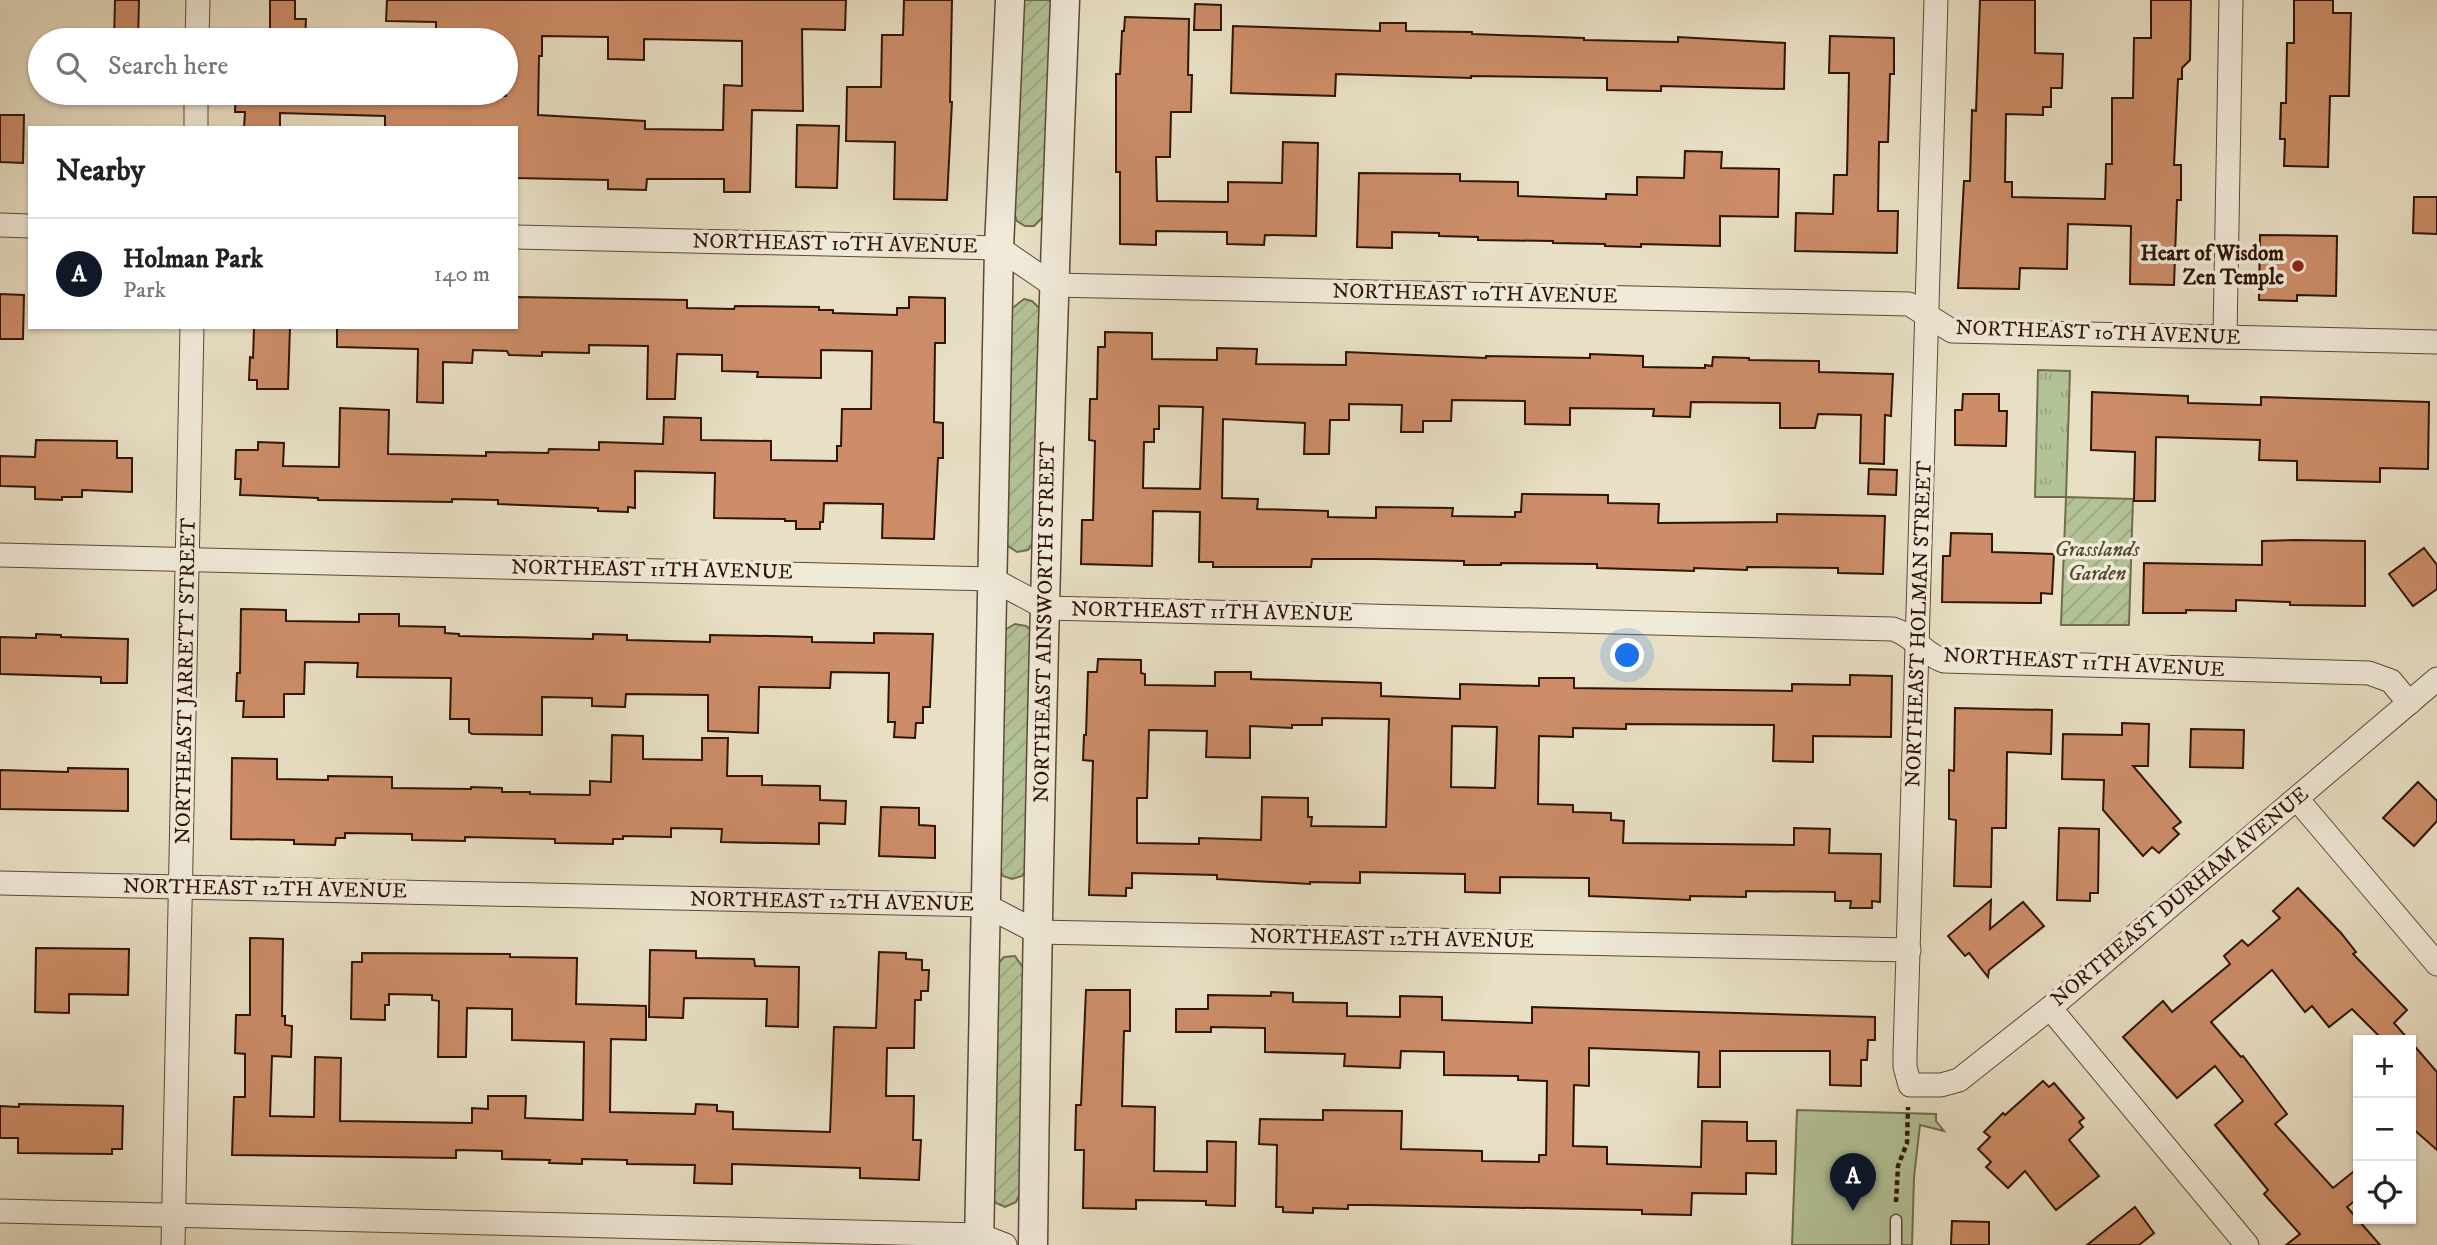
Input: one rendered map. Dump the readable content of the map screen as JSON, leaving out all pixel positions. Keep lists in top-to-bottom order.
{
  "streets": {
    "street": [
      "NORTHEAST 10TH AVENUE",
      "NORTHEAST 11TH AVENUE",
      "NORTHEAST AINSWORTH STREET",
      "NORTHEAST HOLMAN STREET",
      "NORTHEAST JARRETT STREET",
      "NORTHEAST 12TH AVENUE",
      "NORTHEAST DURHAM AVENUE"
    ]
  },
  "crossings": [
    ["NORTHEAST 10TH AVENUE", "NORTHEAST AINSWORTH STREET"],
    ["NORTHEAST 10TH AVENUE", "NORTHEAST HOLMAN STREET"],
    ["NORTHEAST 11TH AVENUE", "NORTHEAST AINSWORTH STREET"],
    ["NORTHEAST 11TH AVENUE", "NORTHEAST HOLMAN STREET"],
    ["NORTHEAST 11TH AVENUE", "NORTHEAST JARRETT STREET"],
    ["NORTHEAST 11TH AVENUE", "NORTHEAST DURHAM AVENUE"],
    ["NORTHEAST AINSWORTH STREET", "NORTHEAST 12TH AVENUE"],
    ["NORTHEAST HOLMAN STREET", "NORTHEAST 12TH AVENUE"],
    ["NORTHEAST HOLMAN STREET", "NORTHEAST DURHAM AVENUE"],
    ["NORTHEAST JARRETT STREET", "NORTHEAST 12TH AVENUE"]
  ],
  "parks": ["Grasslands Garden"],
  "places": ["Heart of Wisdom Zen Temple"],
  "page": {
    "search": "Search here",
    "heading": "Nearby",
    "list": [
      {
        "mark": "A",
        "name": "Holman Park",
        "note": "Park",
        "value": "140 m"
      }
    ],
    "map_buttons": ["+", "−"],
    "pins": "A"
  }
}
